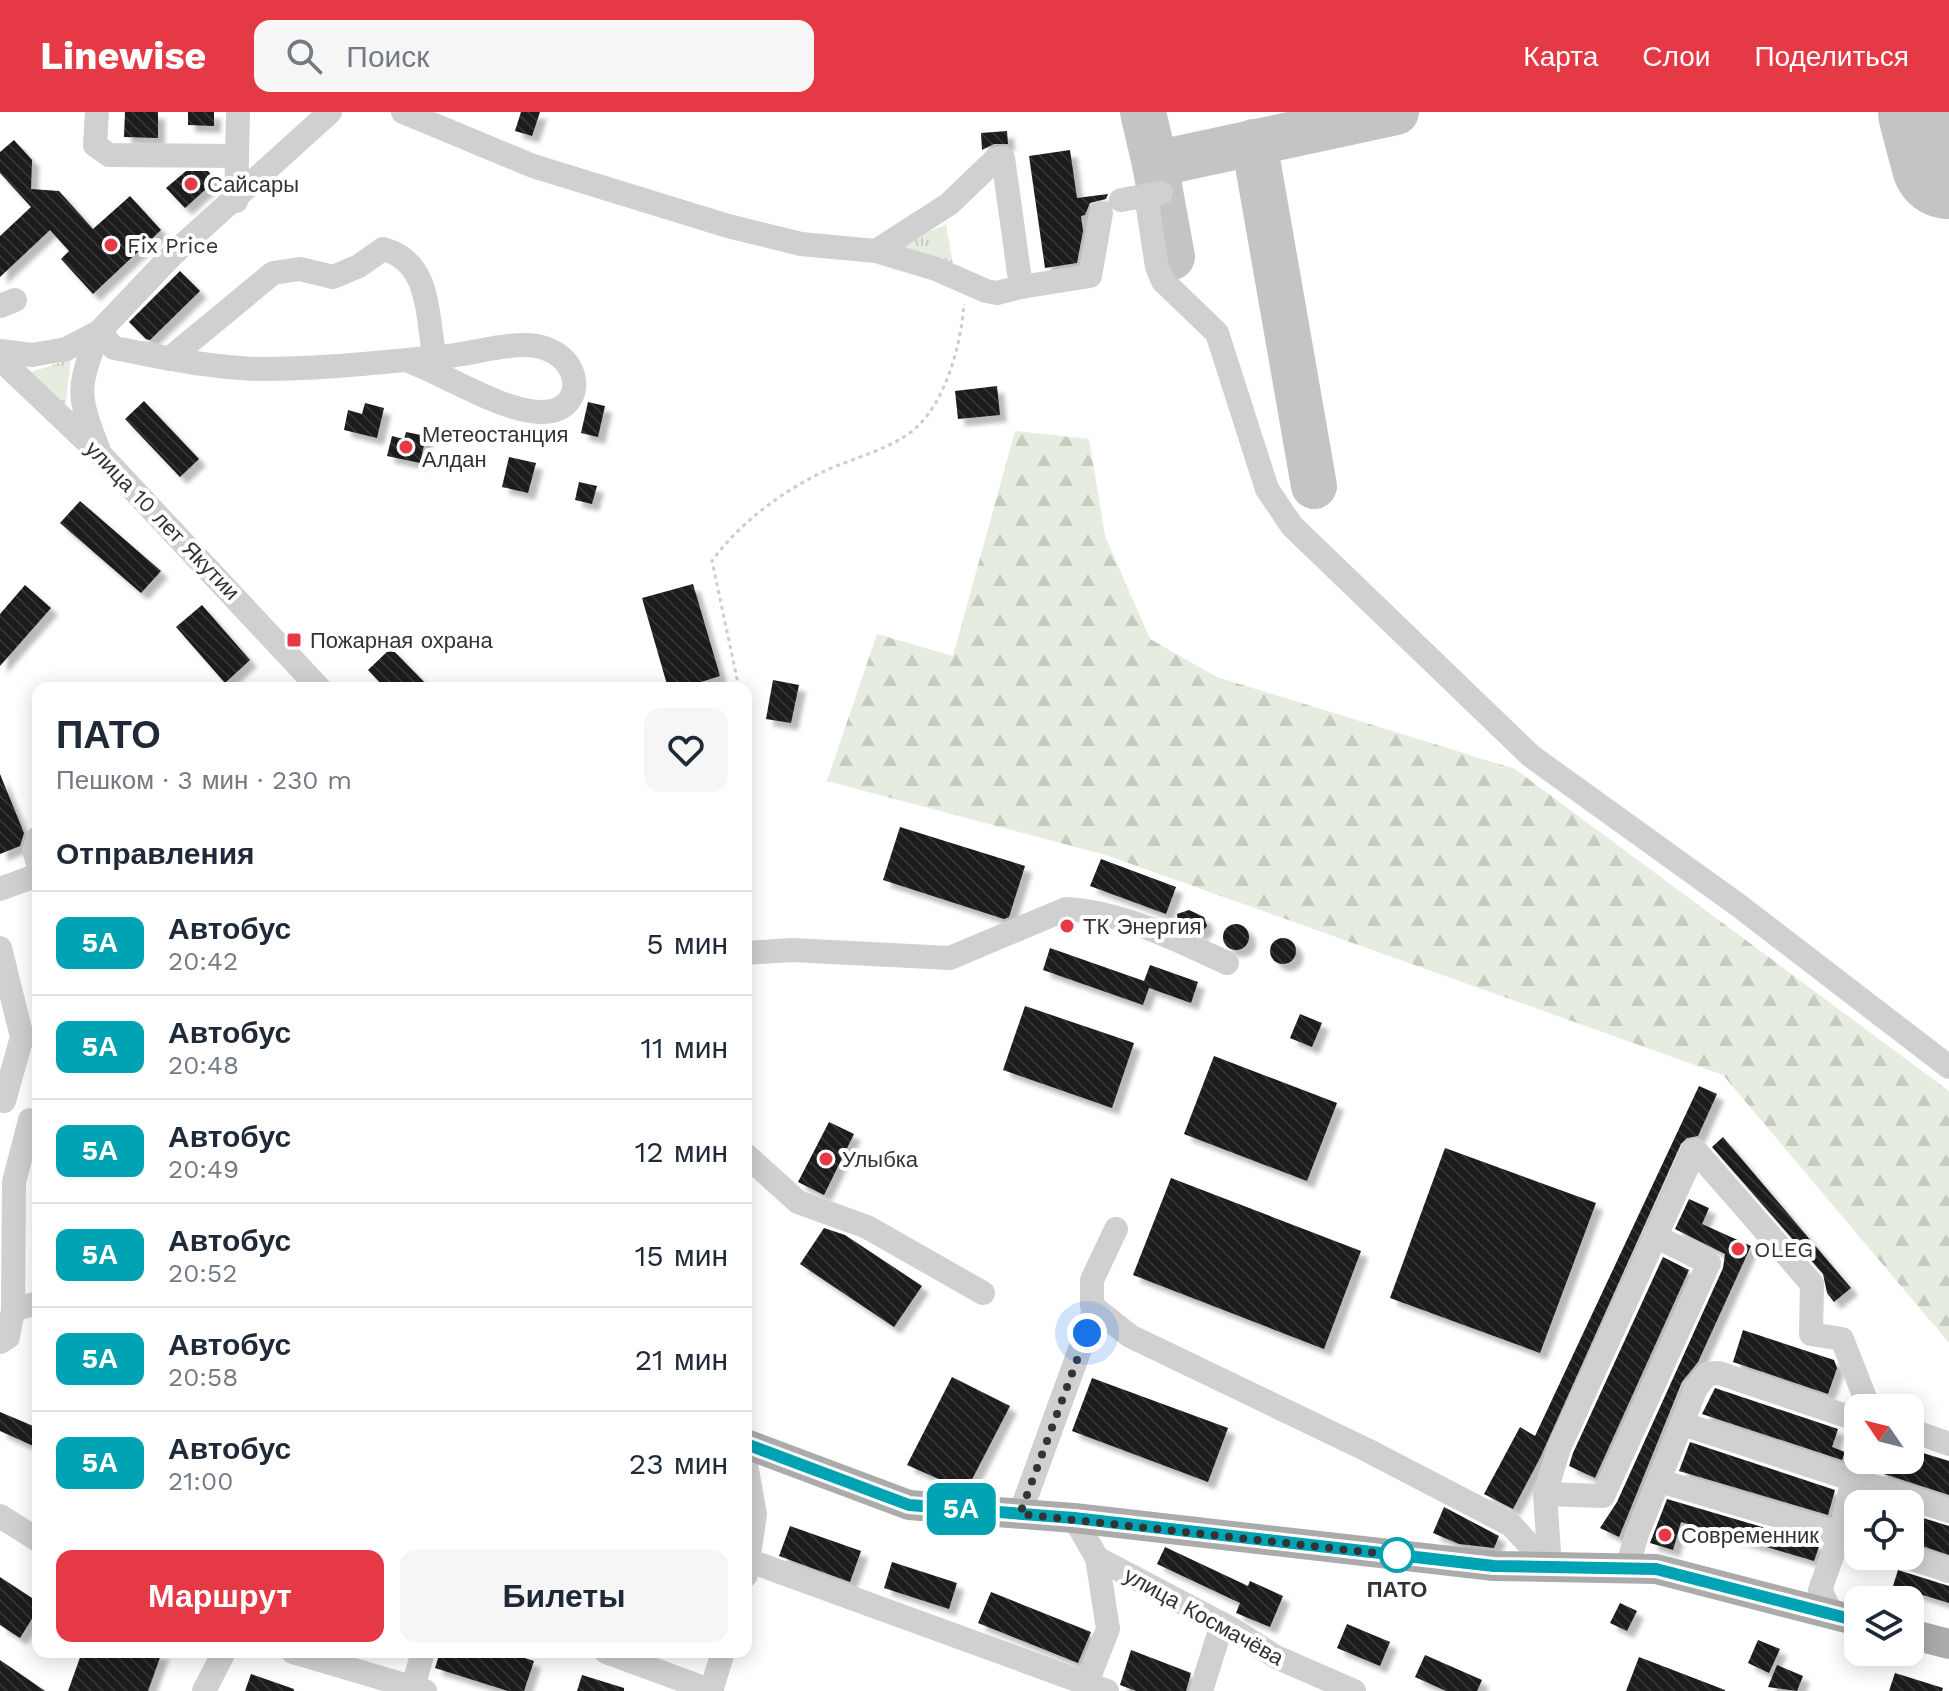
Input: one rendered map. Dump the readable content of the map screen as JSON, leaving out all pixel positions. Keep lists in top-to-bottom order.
{
  "streets": {
    "street": ["улица 10 лет Якутии", "улица Космачёва"]
  },
  "places": {
    "other": [
      "Сайсары",
      "Fix Price",
      "Метеостанция Алдан",
      "ТК Энергия",
      "Улыбка",
      "OLEG",
      "Современник",
      "ПАТО"
    ],
    "transit": ["Пожарная охрана"]
  },
  "lines": ["bus line 5А"],
  "north": "top left",
  "page": {
    "header": "Linewise",
    "search": "Поиск",
    "nav": ["Карта", "Слои", "Поделиться"],
    "on_map": "5А",
    "heading": [
      ["ПАТО", "Пешком · 3 мин · 230 m"],
      "Отправления"
    ],
    "list": [
      {
        "mark": "5А",
        "name": "Автобус",
        "note": "20:42",
        "value": "5 мин"
      },
      {
        "mark": "5А",
        "name": "Автобус",
        "note": "20:48",
        "value": "11 мин"
      },
      {
        "mark": "5А",
        "name": "Автобус",
        "note": "20:49",
        "value": "12 мин"
      },
      {
        "mark": "5А",
        "name": "Автобус",
        "note": "20:52",
        "value": "15 мин"
      },
      {
        "mark": "5А",
        "name": "Автобус",
        "note": "20:58",
        "value": "21 мин"
      },
      {
        "mark": "5А",
        "name": "Автобус",
        "note": "21:00",
        "value": "23 мин"
      }
    ],
    "buttons": ["Маршрут", "Билеты"]
  }
}
